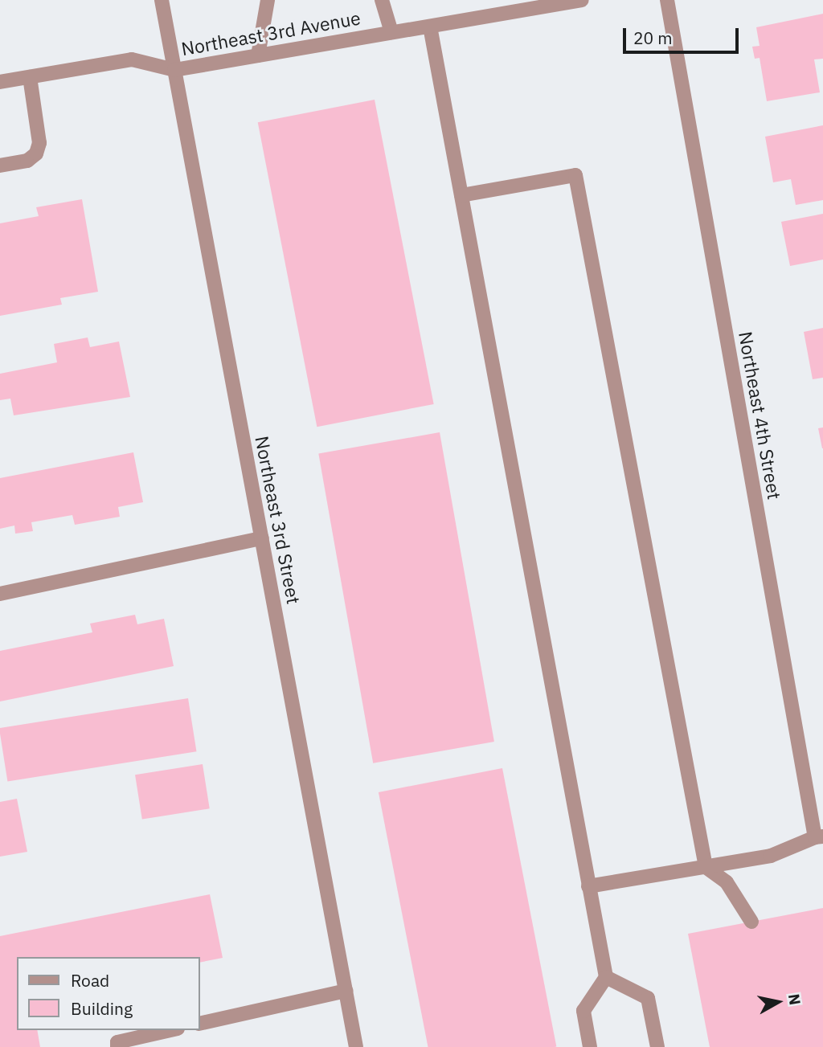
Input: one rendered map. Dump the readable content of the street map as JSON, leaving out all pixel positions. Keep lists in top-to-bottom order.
{
  "streets": {
    "street": ["Northeast 3rd Avenue", "Northeast 4th Street", "Northeast 3rd Street"]
  },
  "crossings": [
    ["Northeast 3rd Avenue", "Northeast 3rd Street"]
  ],
  "legend": ["Road", "Building"],
  "scale_bar": "20 m",
  "north": "right"
}
